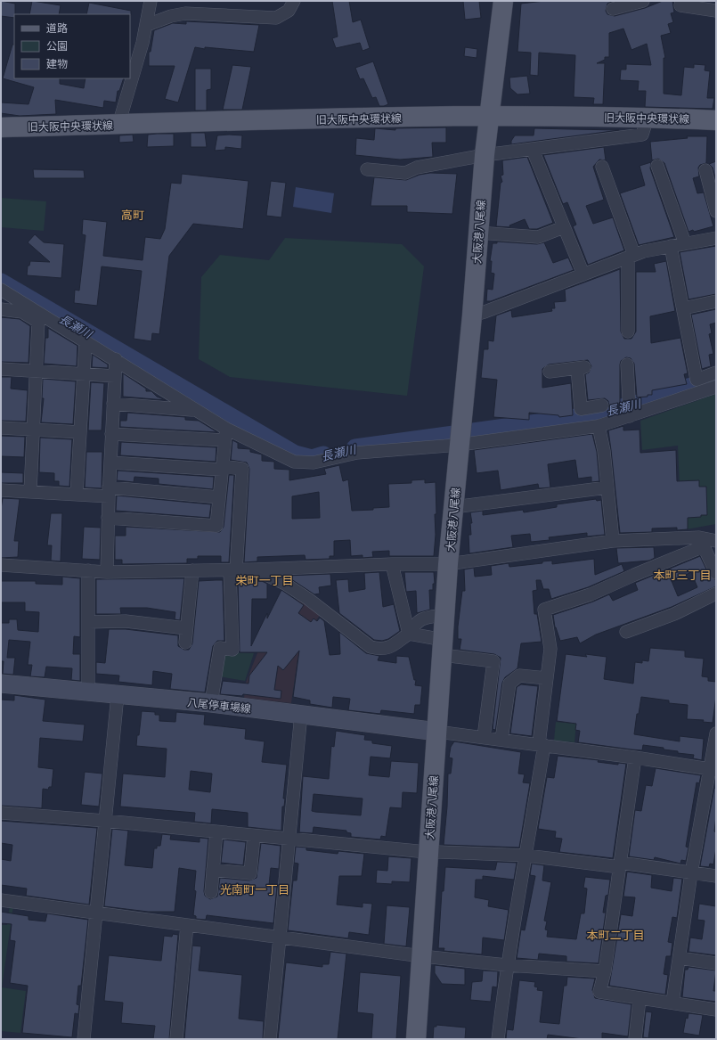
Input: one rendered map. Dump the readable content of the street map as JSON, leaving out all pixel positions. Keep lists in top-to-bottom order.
{
  "streets": {
    "main road": ["旧大阪中央環状線", "大阪港八尾線", "八尾停車場線"]
  },
  "crossings": [
    ["旧大阪中央環状線", "大阪港八尾線"],
    ["大阪港八尾線", "八尾停車場線"]
  ],
  "districts": [
    "高町",
    "本町三丁目",
    "栄町一丁目",
    "光南町一丁目",
    "本町二丁目"
  ],
  "water": ["長瀬川"],
  "legend": ["道路", "公園", "建物"]
}
